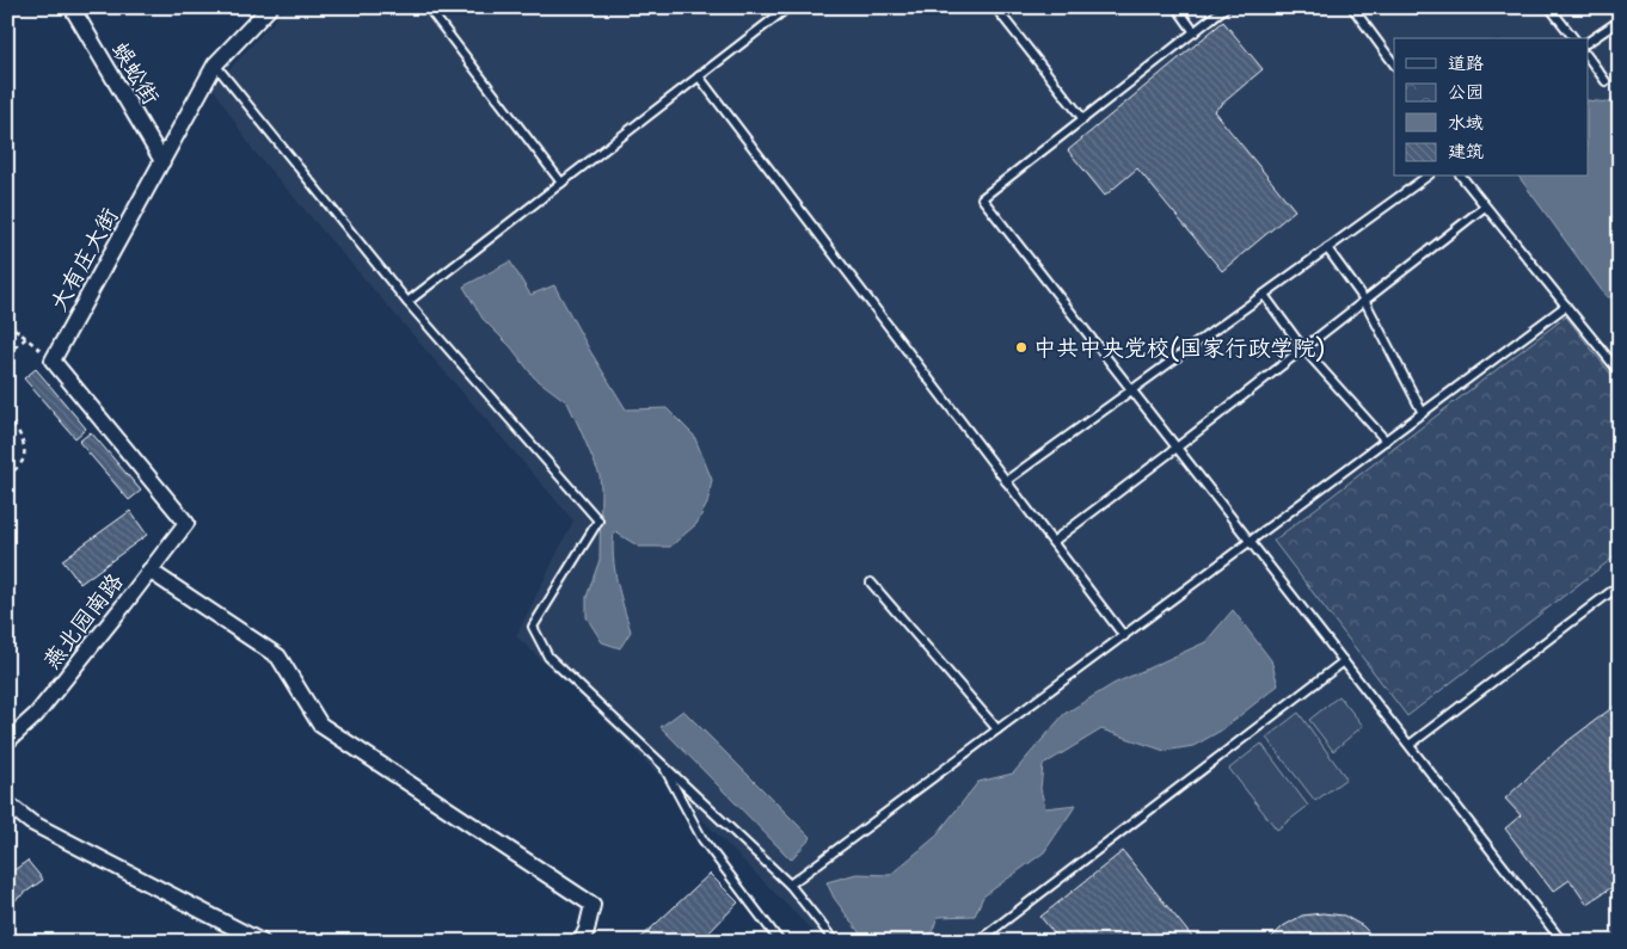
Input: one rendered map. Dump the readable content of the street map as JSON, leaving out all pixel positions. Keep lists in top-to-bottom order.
{
  "streets": {
    "street": ["蜈蚣街", "大有庄大街", "燕北园南路"]
  },
  "crossings": [
    ["蜈蚣街", "大有庄大街"],
    ["大有庄大街", "燕北园南路"]
  ],
  "places": ["中共中央党校(国家行政学院)"],
  "legend": [
    "道路",
    "公园",
    "水域",
    "建筑"
  ]
}
